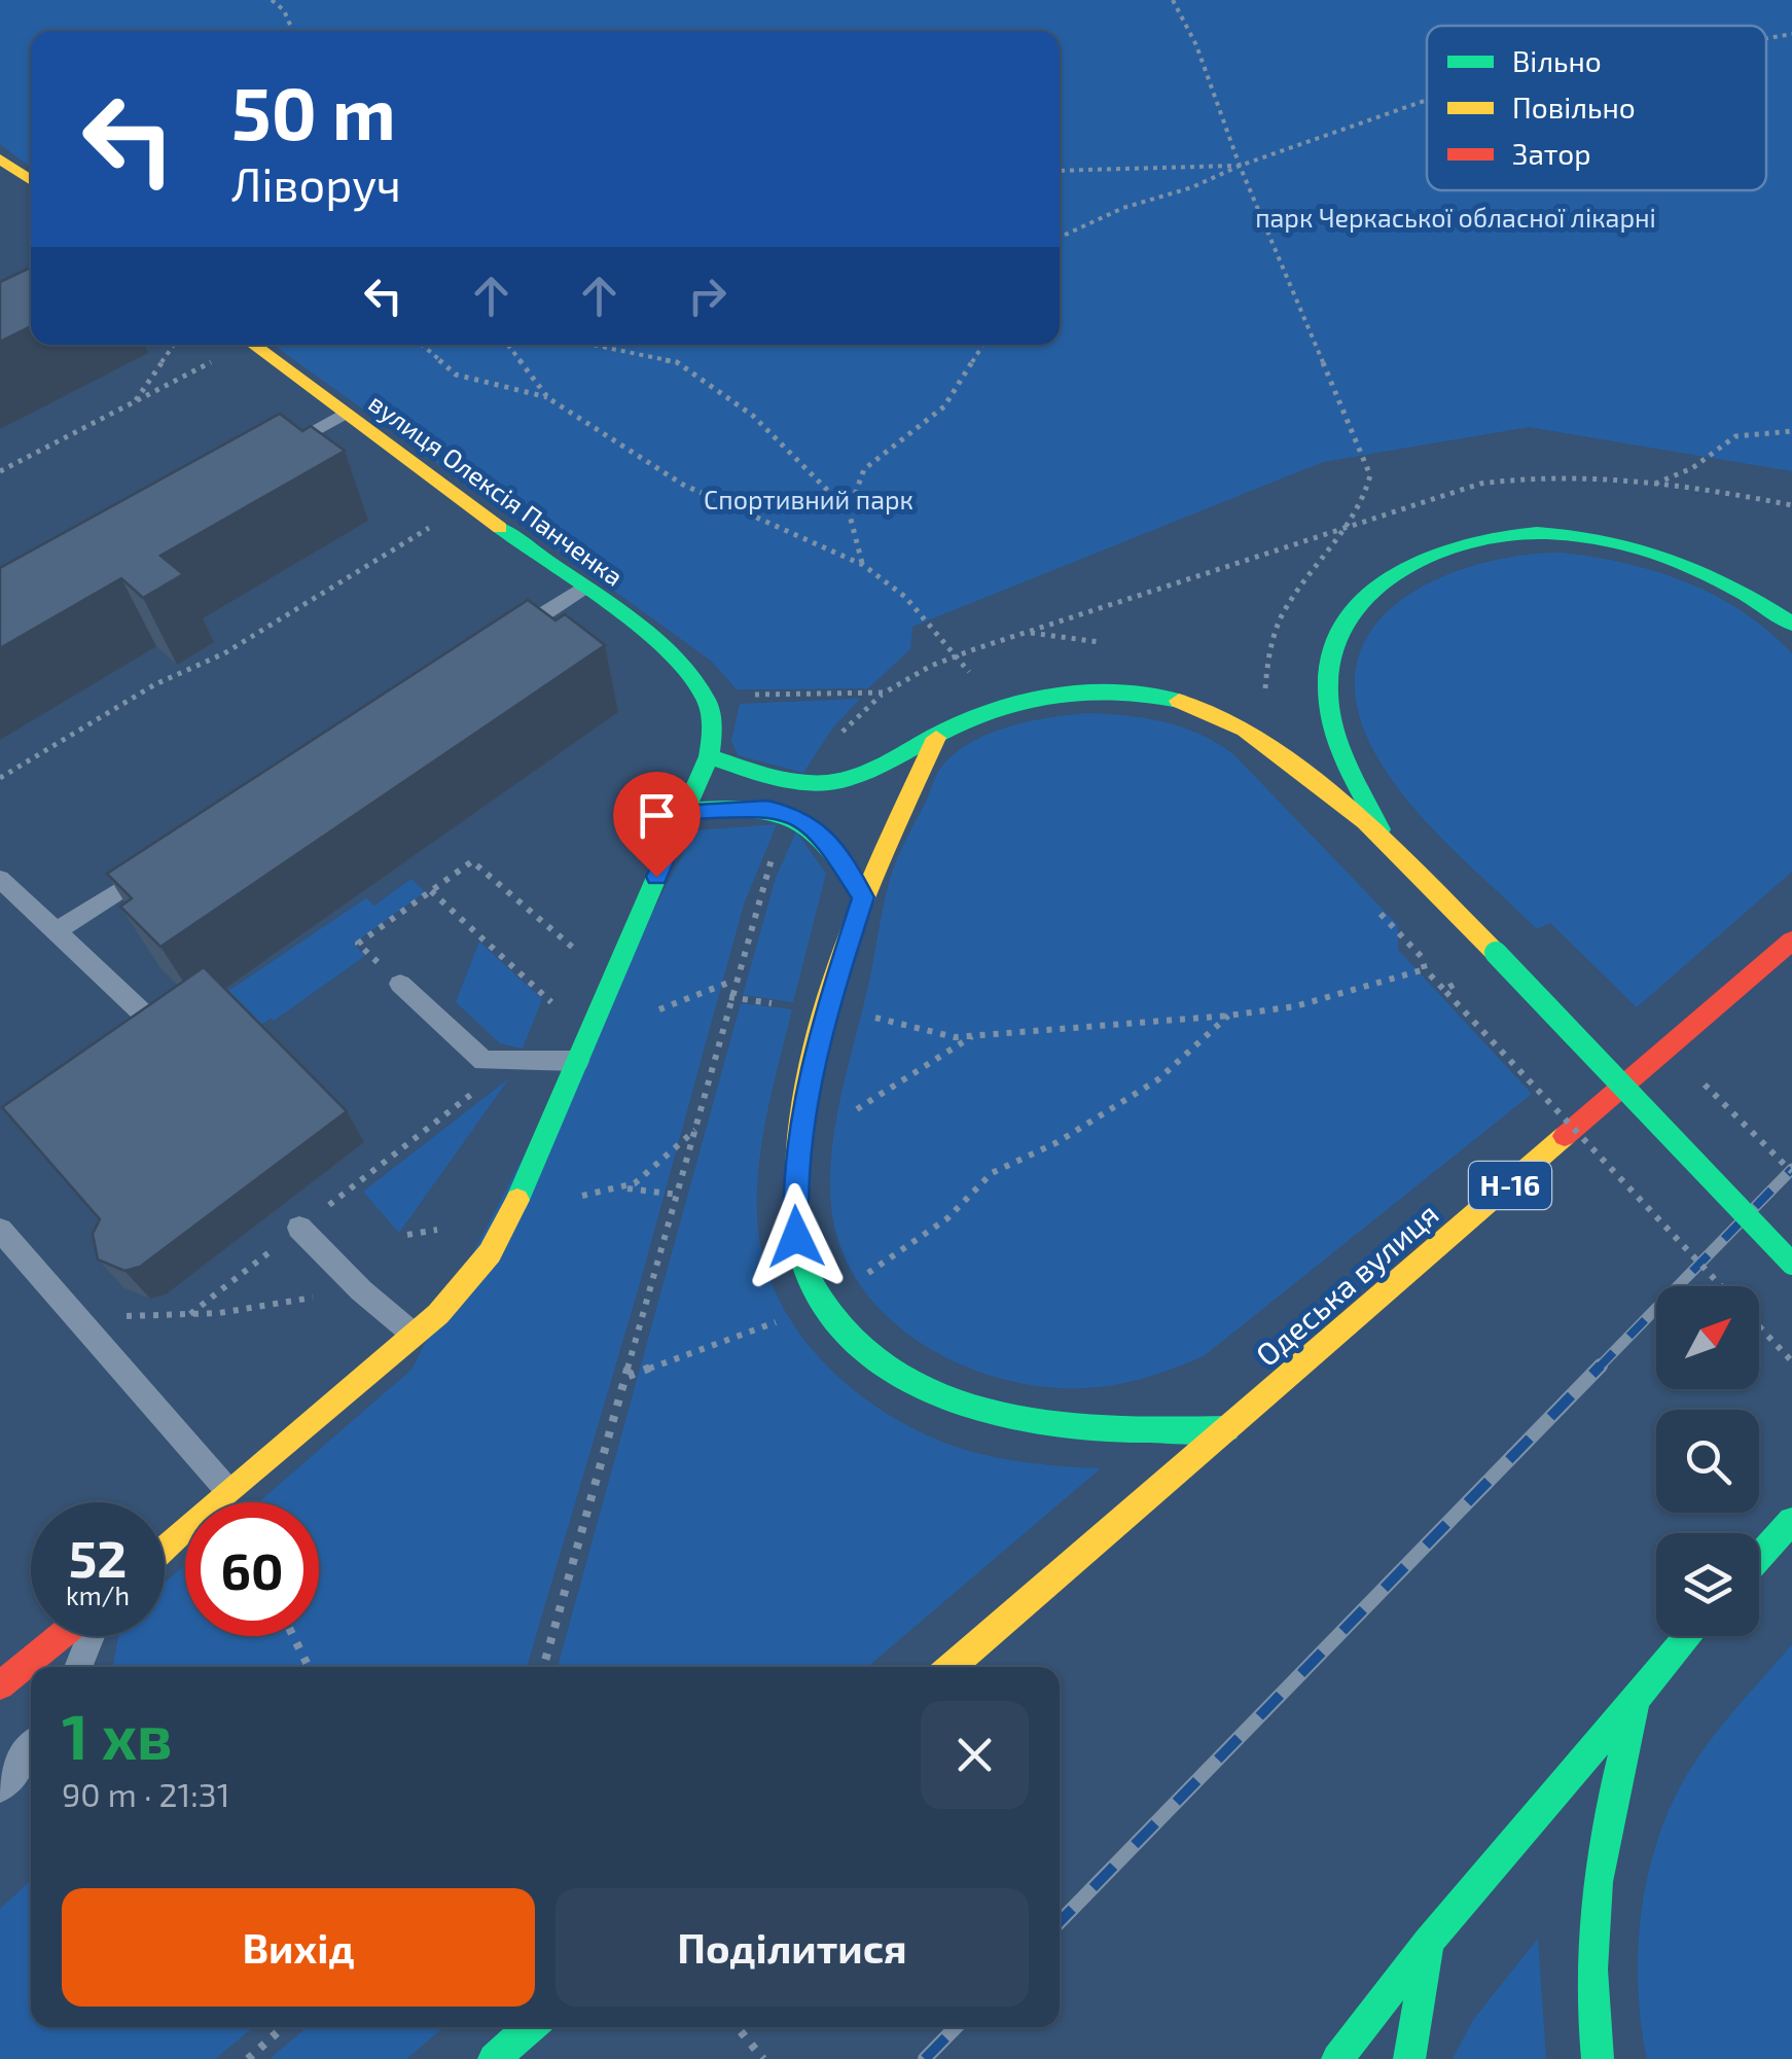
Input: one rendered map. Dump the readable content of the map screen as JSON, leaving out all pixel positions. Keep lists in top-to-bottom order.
{
  "streets": {
    "main road": ["вулиця Олексія Панченка", "Н-16", "Одеська вулиця"]
  },
  "parks": ["парк Черкаської обласної лікарні", "Спортивний парк"],
  "legend": ["Вільно", "Повільно", "Затор"],
  "north": "top right",
  "page": {
    "turn": ["50 m", "Ліворуч"],
    "speed": "52 km/h",
    "limit": "60",
    "heading": ["1 хв", "90 m · 21:31"],
    "buttons": ["Вихід", "Поділитися"]
  }
}
